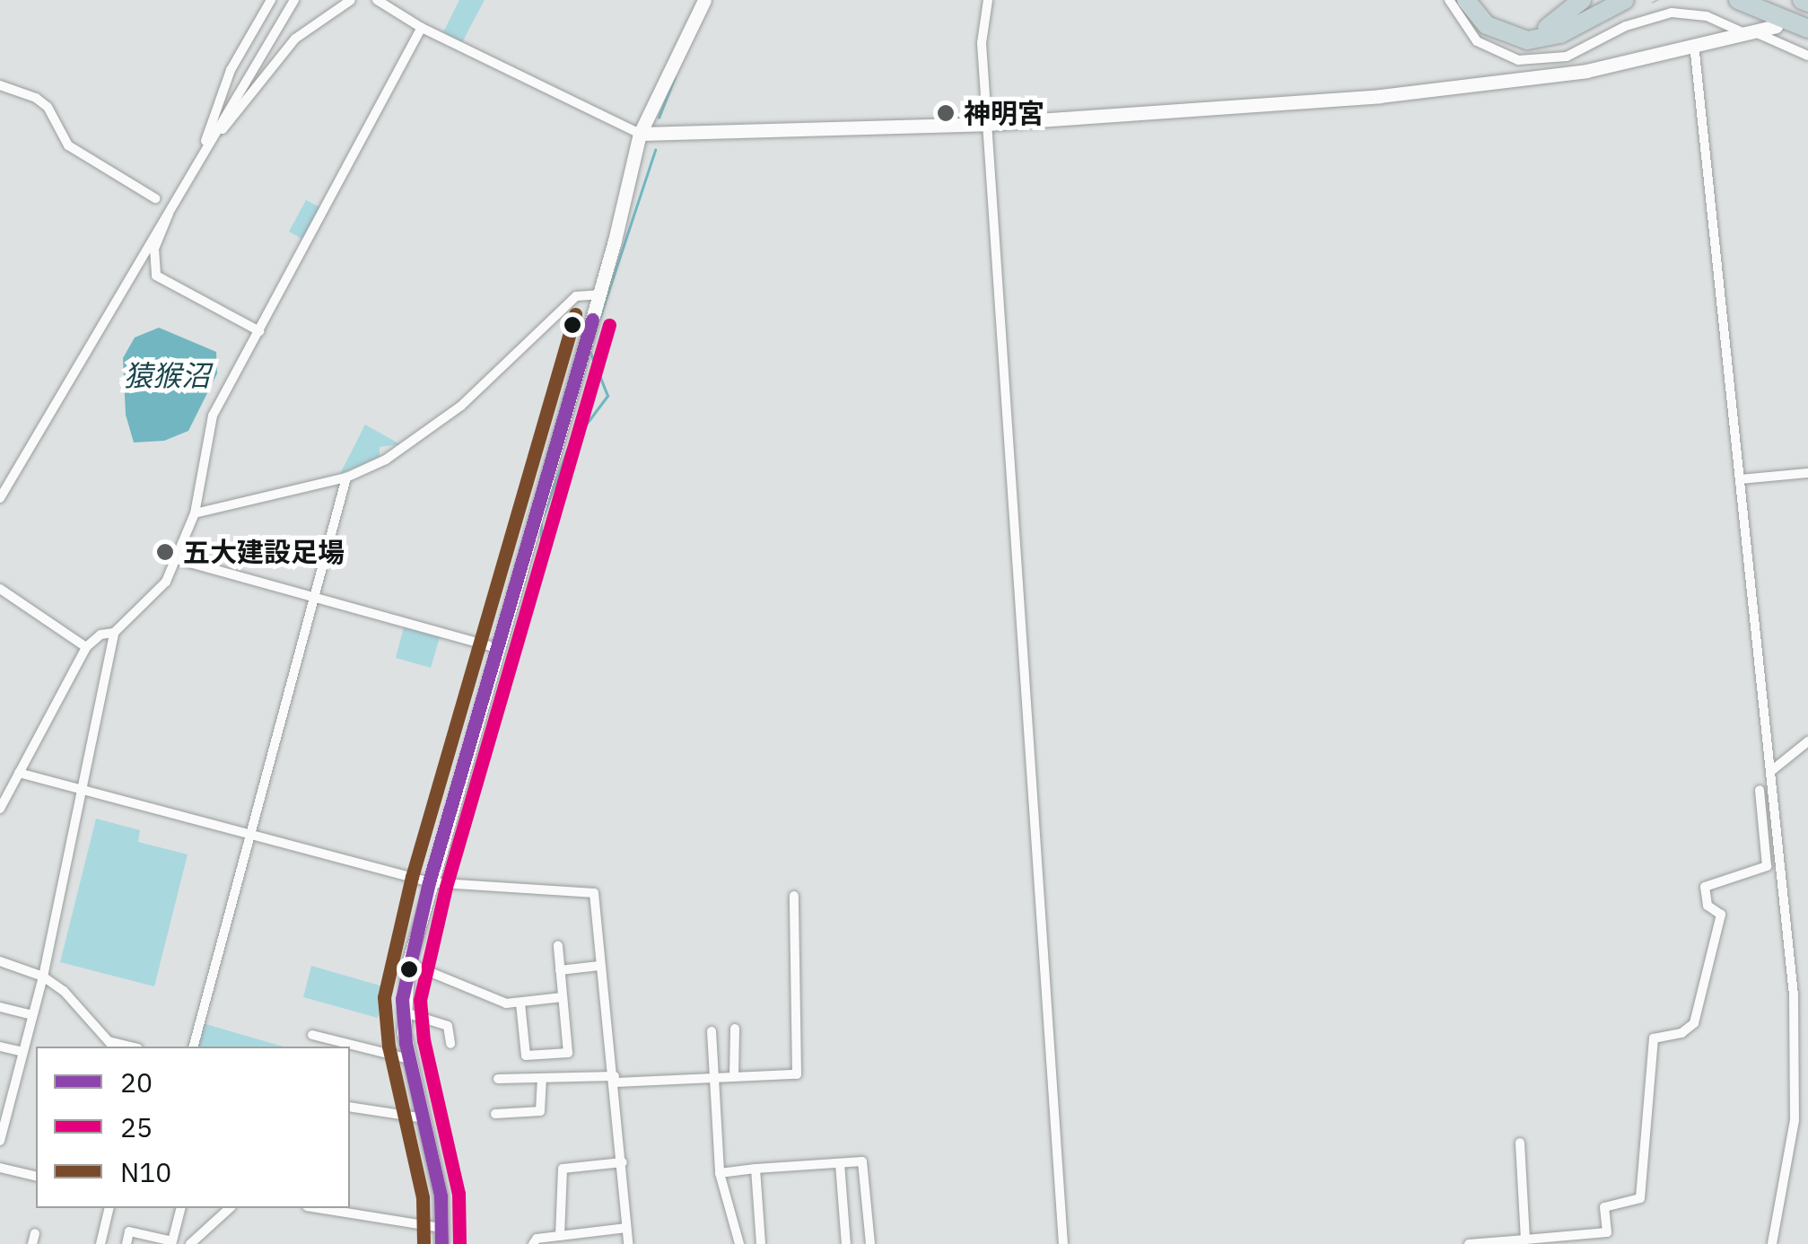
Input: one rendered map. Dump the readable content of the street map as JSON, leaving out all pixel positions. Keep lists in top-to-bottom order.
{
  "water": ["猿猴沼"],
  "places": ["神明宮", "五大建設足場"],
  "lines": ["transit line N10", "transit line 20", "transit line 25"],
  "legend": ["20", "25", "N10"]
}
